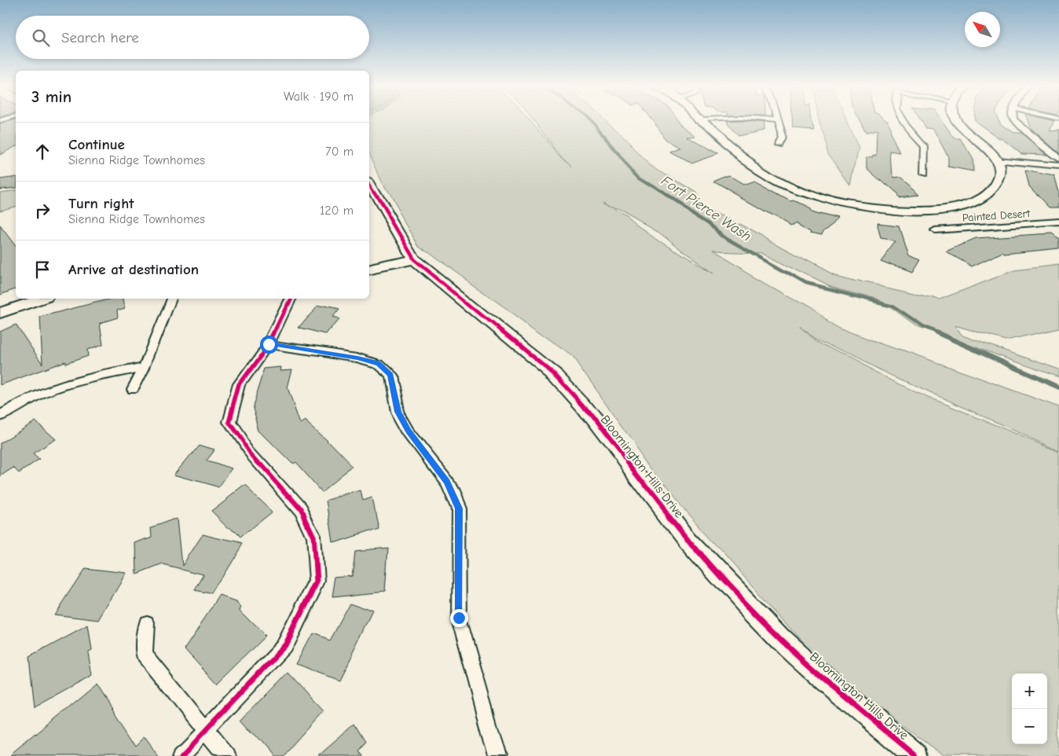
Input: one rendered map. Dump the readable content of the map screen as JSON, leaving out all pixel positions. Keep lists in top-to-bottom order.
{
  "streets": {
    "street": ["Painted Desert", "Bloomington Hills Drive"]
  },
  "water": ["Fort Pierce Wash"],
  "north": "top left",
  "page": {
    "search": "Search here",
    "heading": ["3 min", "Walk · 190 m"],
    "list": [
      ["Continue", "Sienna Ridge Townhomes", "70 m"],
      ["Turn right", "Sienna Ridge Townhomes", "120 m"],
      "Arrive at destination"
    ],
    "map_buttons": ["+", "−"]
  }
}
